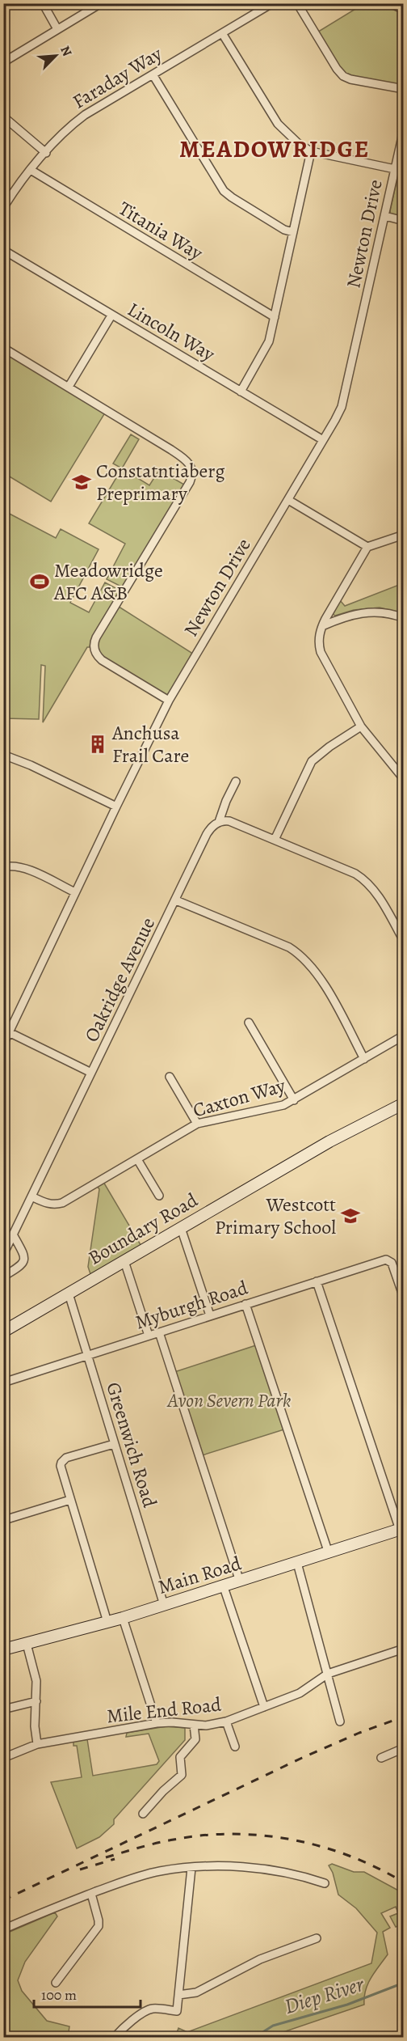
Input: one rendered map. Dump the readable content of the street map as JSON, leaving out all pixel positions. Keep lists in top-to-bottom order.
{
  "streets": {
    "street": [
      "Faraday Way",
      "Titania Way",
      "Newton Drive",
      "Lincoln Way",
      "Oakridge Avenue",
      "Caxton Way",
      "Boundary Road",
      "Myburgh Road",
      "Greenwich Road",
      "Main Road",
      "Mile End Road"
    ]
  },
  "crossings": [
    ["Faraday Way", "Titania Way"],
    ["Newton Drive", "Lincoln Way"],
    ["Newton Drive", "Oakridge Avenue"],
    ["Boundary Road", "Greenwich Road"],
    ["Myburgh Road", "Greenwich Road"],
    ["Greenwich Road", "Main Road"]
  ],
  "districts": ["MEADOWRIDGE"],
  "water": ["Diep River"],
  "parks": ["Avon Severn Park"],
  "places": {
    "school or university": ["Constatntiaberg Preprimary", "Westcott Primary School"],
    "sports": ["Meadowridge AFC A&B"],
    "building": ["Anchusa Frail Care"]
  },
  "scale_bar": "100 m",
  "north": "top right"
}
